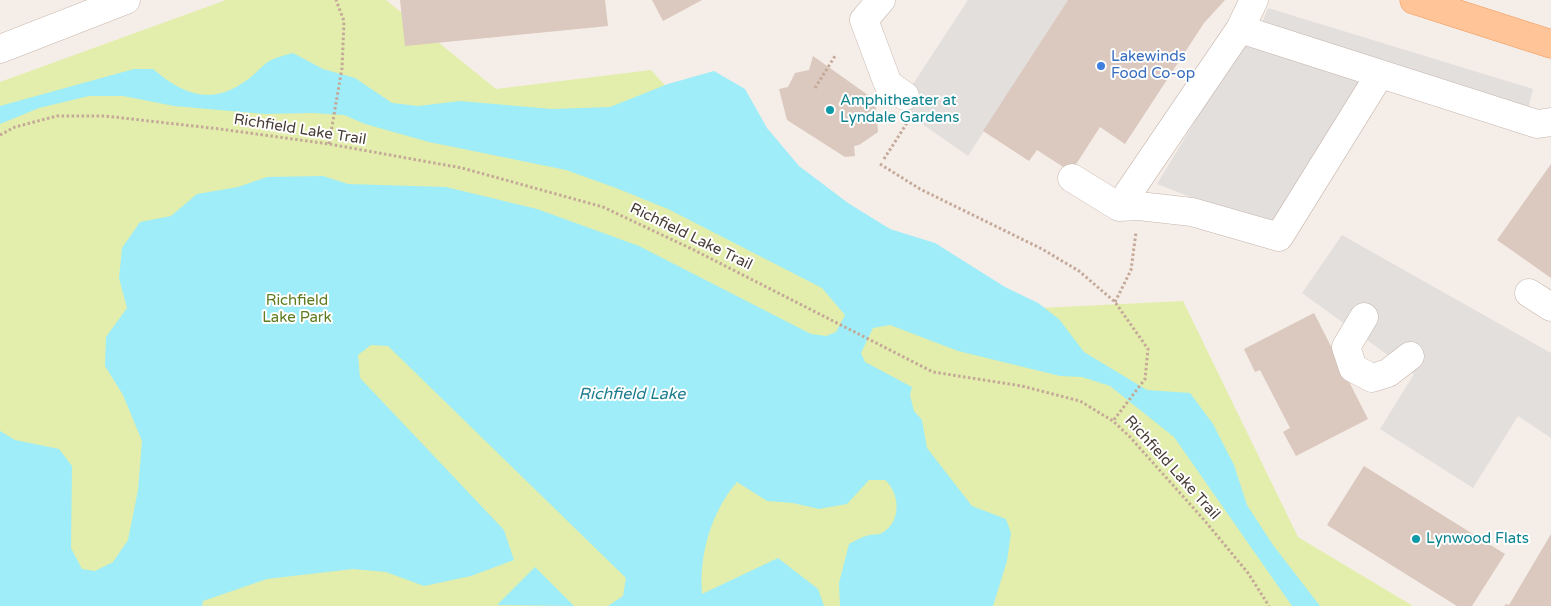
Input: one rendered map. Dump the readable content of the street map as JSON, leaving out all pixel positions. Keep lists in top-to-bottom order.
{
  "streets": {
    "path": ["Richfield Lake Trail"]
  },
  "water": ["Richfield Lake"],
  "parks": ["Richfield Lake Park"],
  "places": ["Lakewinds Food Co-op", "Amphitheater at Lyndale Gardens", "Lynwood Flats"]
}
